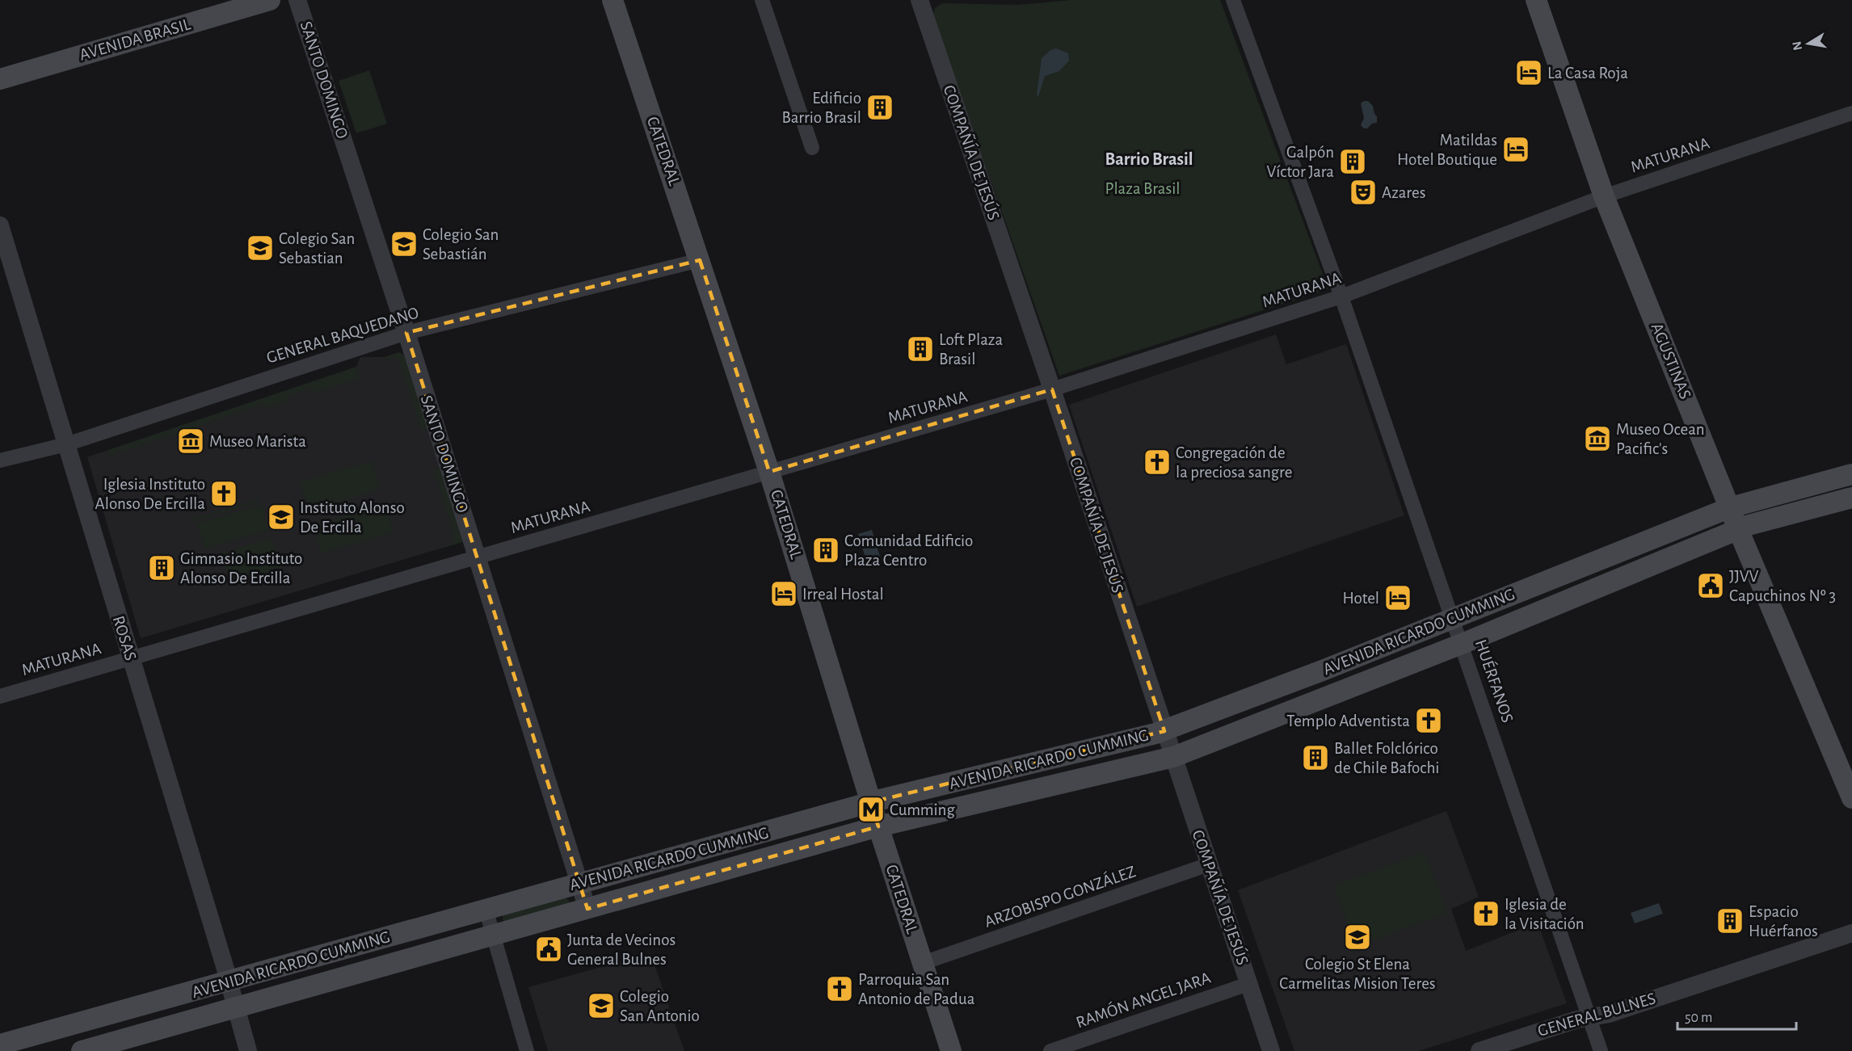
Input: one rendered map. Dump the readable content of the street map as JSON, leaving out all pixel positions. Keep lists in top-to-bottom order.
{
  "streets": {
    "main road": [
      "AVENIDA BRASIL",
      "CATEDRAL",
      "AGUSTINAS",
      "AVENIDA RICARDO CUMMING"
    ],
    "street": [
      "SANTO DOMINGO",
      "COMPAÑÍA DE JESÚS",
      "MATURANA",
      "GENERAL BAQUEDANO",
      "ROSAS",
      "HUÉRFANOS",
      "ARZOBISPO GONZÁLEZ",
      "RAMÓN ANGEL JARA",
      "GENERAL BULNES"
    ]
  },
  "crossings": [
    ["SANTO DOMINGO", "MATURANA"],
    ["SANTO DOMINGO", "GENERAL BAQUEDANO"],
    ["SANTO DOMINGO", "AVENIDA RICARDO CUMMING"],
    ["CATEDRAL", "MATURANA"],
    ["CATEDRAL", "GENERAL BAQUEDANO"],
    ["CATEDRAL", "AVENIDA RICARDO CUMMING"],
    ["CATEDRAL", "ARZOBISPO GONZÁLEZ"],
    ["COMPAÑÍA DE JESÚS", "MATURANA"],
    ["COMPAÑÍA DE JESÚS", "AVENIDA RICARDO CUMMING"],
    ["COMPAÑÍA DE JESÚS", "ARZOBISPO GONZÁLEZ"],
    ["COMPAÑÍA DE JESÚS", "RAMÓN ANGEL JARA"],
    ["MATURANA", "AGUSTINAS"],
    ["MATURANA", "ROSAS"],
    ["MATURANA", "HUÉRFANOS"],
    ["GENERAL BAQUEDANO", "ROSAS"],
    ["AGUSTINAS", "AVENIDA RICARDO CUMMING"],
    ["AVENIDA RICARDO CUMMING", "ROSAS"],
    ["AVENIDA RICARDO CUMMING", "HUÉRFANOS"],
    ["HUÉRFANOS", "GENERAL BULNES"]
  ],
  "districts": ["Barrio Brasil"],
  "parks": ["Plaza Brasil"],
  "places": {
    "hotel": [
      "La Casa Roja",
      "Matildas Hotel Boutique",
      "Irreal Hostal",
      "Hotel"
    ],
    "building": [
      "Edificio Barrio Brasil",
      "Galpón Víctor Jara",
      "Loft Plaza Brasil",
      "Comunidad Edificio Plaza Centro",
      "Gimnasio Instituto Alonso De Ercilla",
      "Ballet Folclórico de Chile Bafochi",
      "Espacio Huérfanos"
    ],
    "theatre": ["Azares"],
    "school or university": [
      "Colegio San Sebastián",
      "Colegio San Sebastian",
      "Instituto Alonso De Ercilla",
      "Colegio St Elena Carmelitas Mision Teres",
      "Colegio San Antonio"
    ],
    "museum": ["Museo Ocean Pacific's", "Museo Marista"],
    "church": [
      "Congregación de la preciosa sangre",
      "Iglesia Instituto Alonso De Ercilla",
      "Templo Adventista",
      "Iglesia de la Visitación",
      "Parroquia San Antonio de Padua"
    ],
    "public building": ["JJVV Capuchinos Nº 3", "Junta de Vecinos General Bulnes"],
    "metro station": ["Cumming"]
  },
  "scale_bar": "50 m",
  "north": "left"
}
